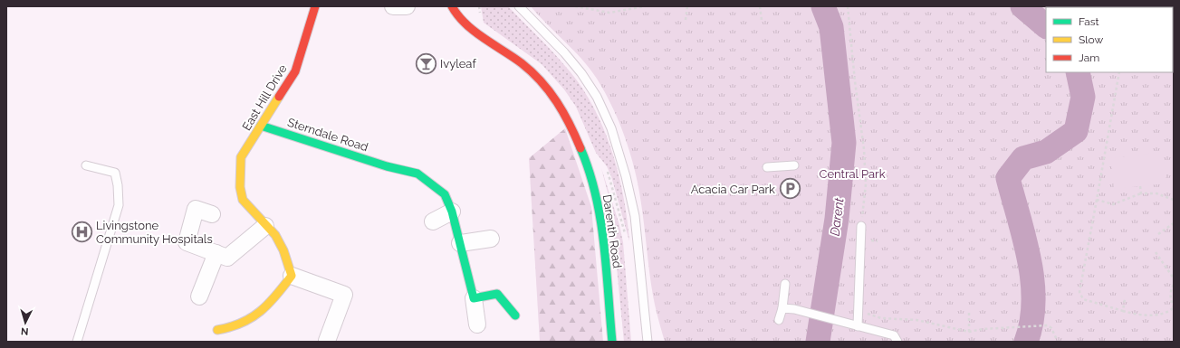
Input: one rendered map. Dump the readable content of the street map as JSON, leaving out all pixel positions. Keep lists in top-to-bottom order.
{
  "streets": {
    "street": ["East Hill Drive", "Sterndale Road", "Darenth Road"]
  },
  "crossings": [
    ["East Hill Drive", "Sterndale Road"]
  ],
  "water": ["Darent"],
  "parks": ["Central Park"],
  "places": {
    "bar": ["Ivyleaf"],
    "parking": ["Acacia Car Park"],
    "hospital": ["Livingstone Community Hospitals"]
  },
  "legend": ["Fast", "Slow", "Jam"],
  "north": "bottom"
}
